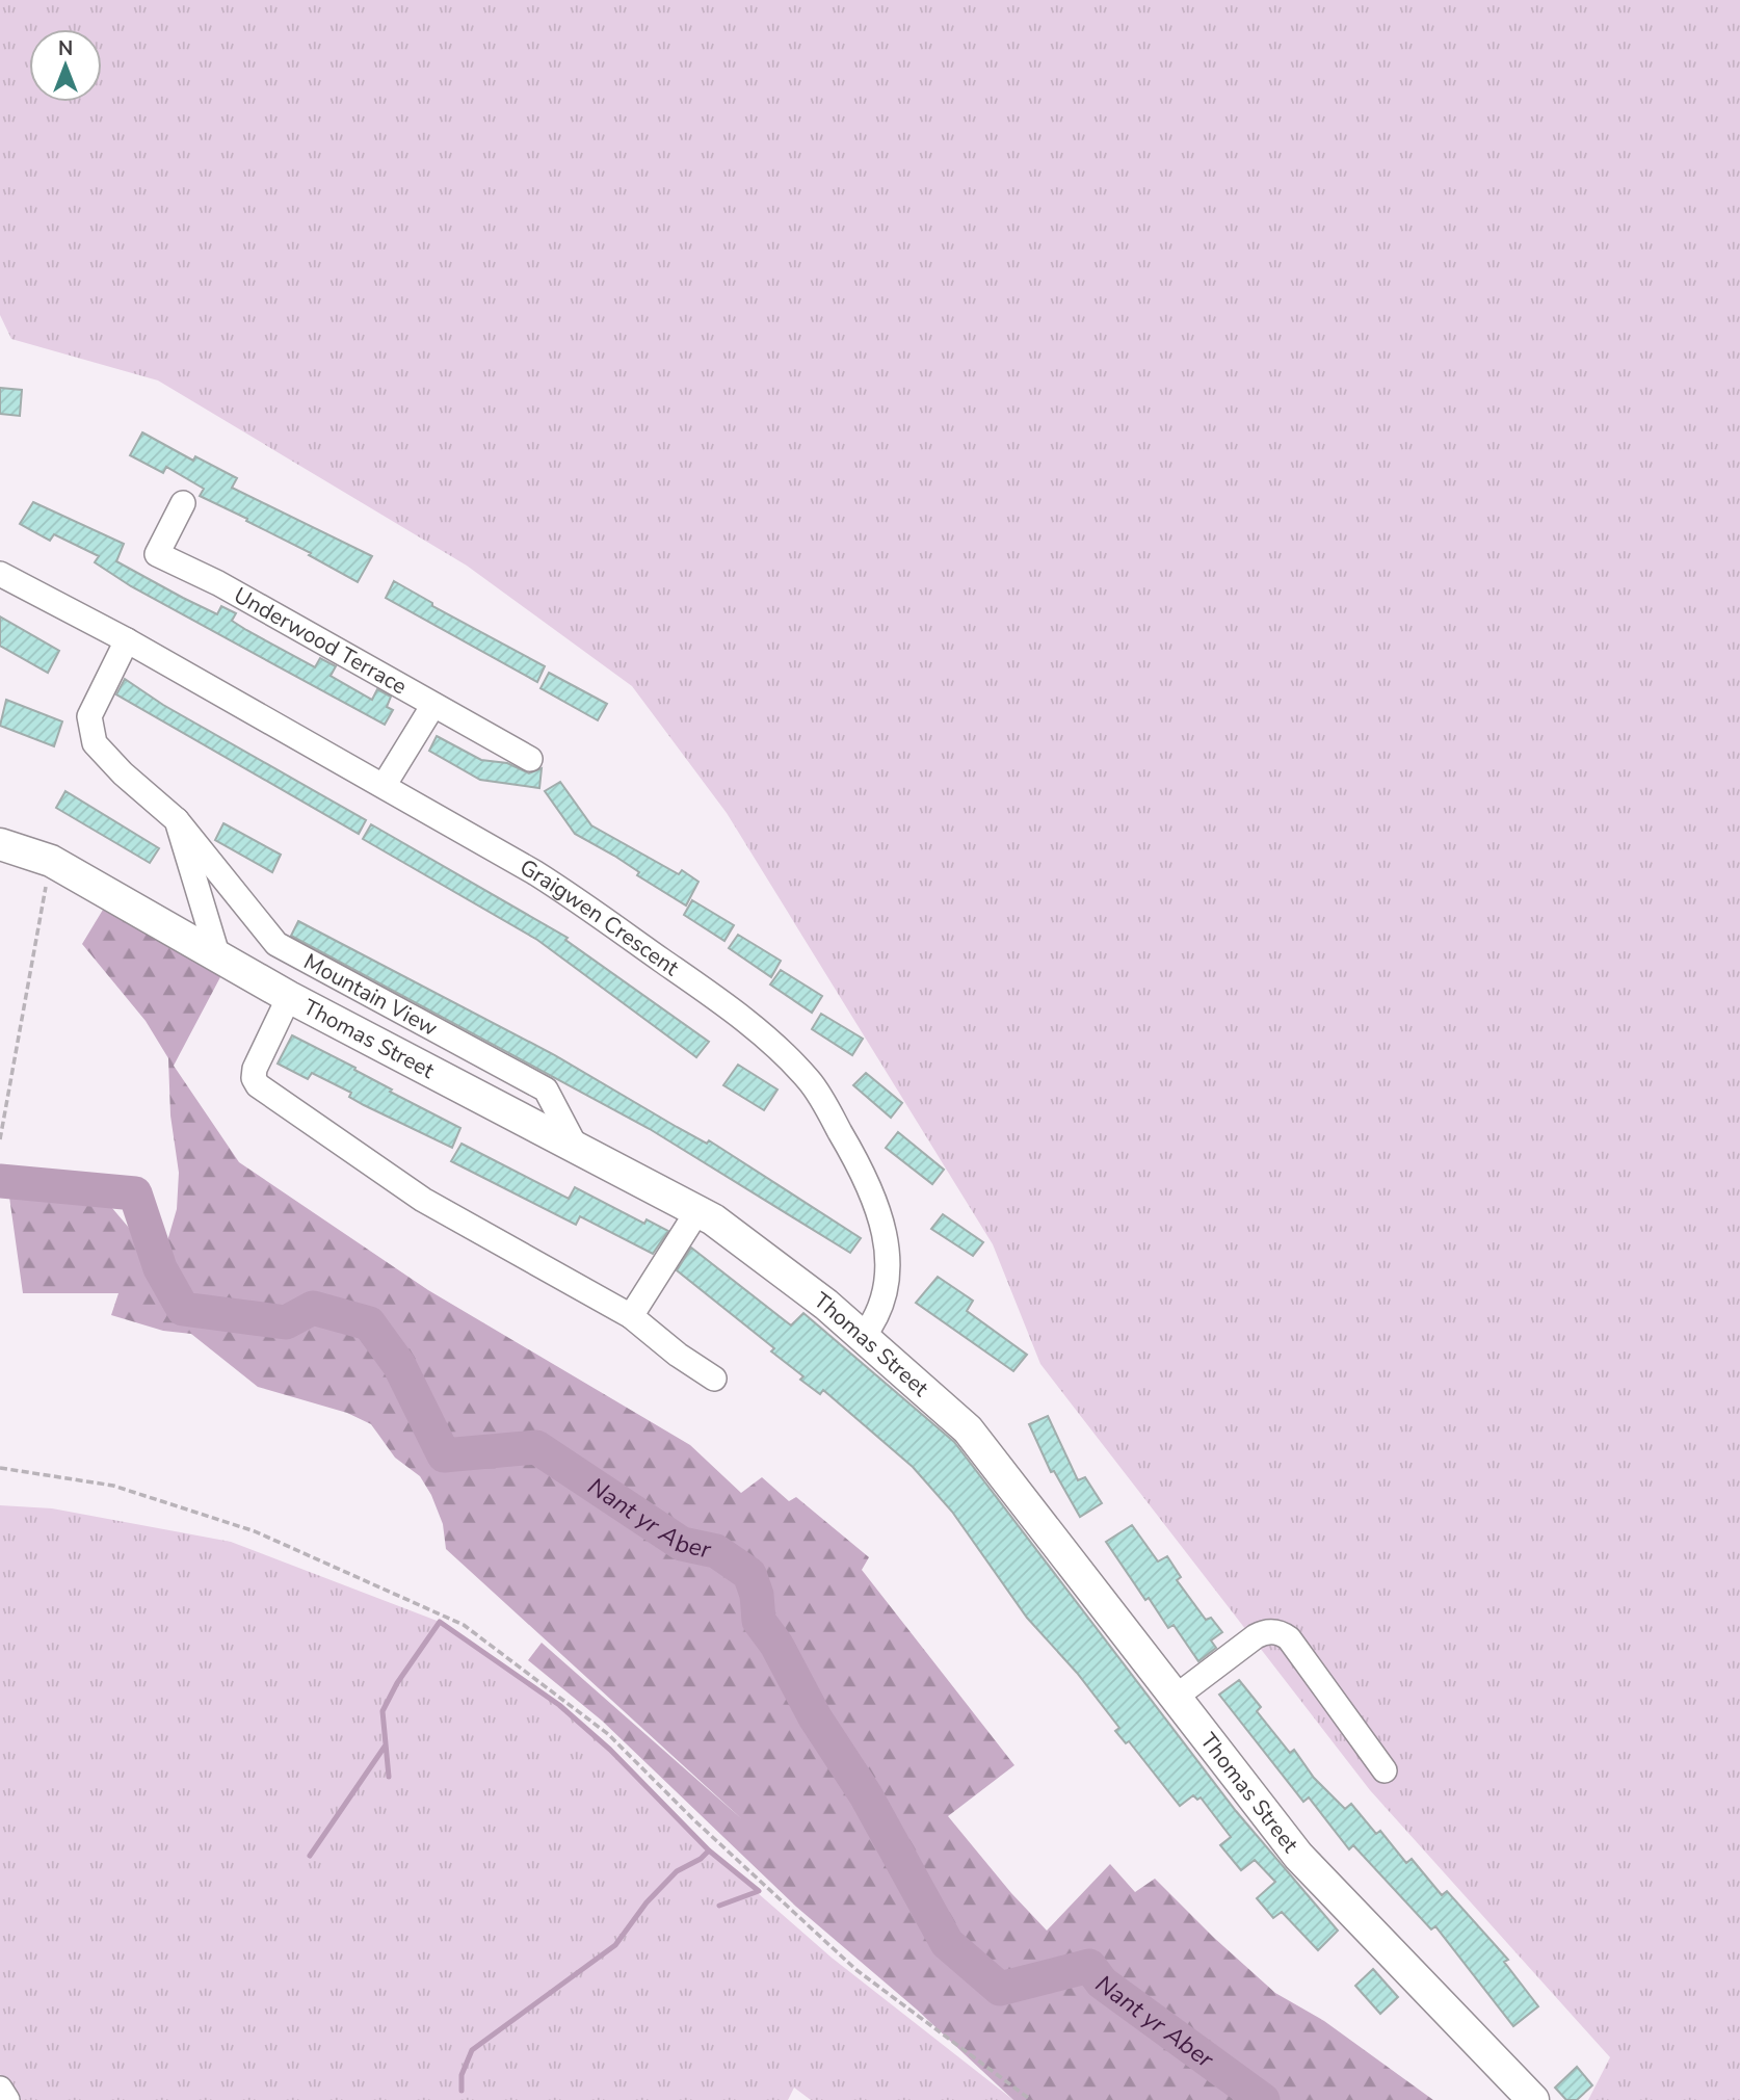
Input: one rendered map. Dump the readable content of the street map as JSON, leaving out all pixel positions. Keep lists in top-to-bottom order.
{
  "streets": {
    "main road": ["Thomas Street"],
    "street": ["Underwood Terrace", "Graigwen Crescent", "Mountain View"]
  },
  "crossings": [
    ["Graigwen Crescent", "Mountain View"],
    ["Graigwen Crescent", "Thomas Street"],
    ["Mountain View", "Thomas Street"]
  ],
  "water": ["Nant yr Aber"],
  "north": "top"
}
